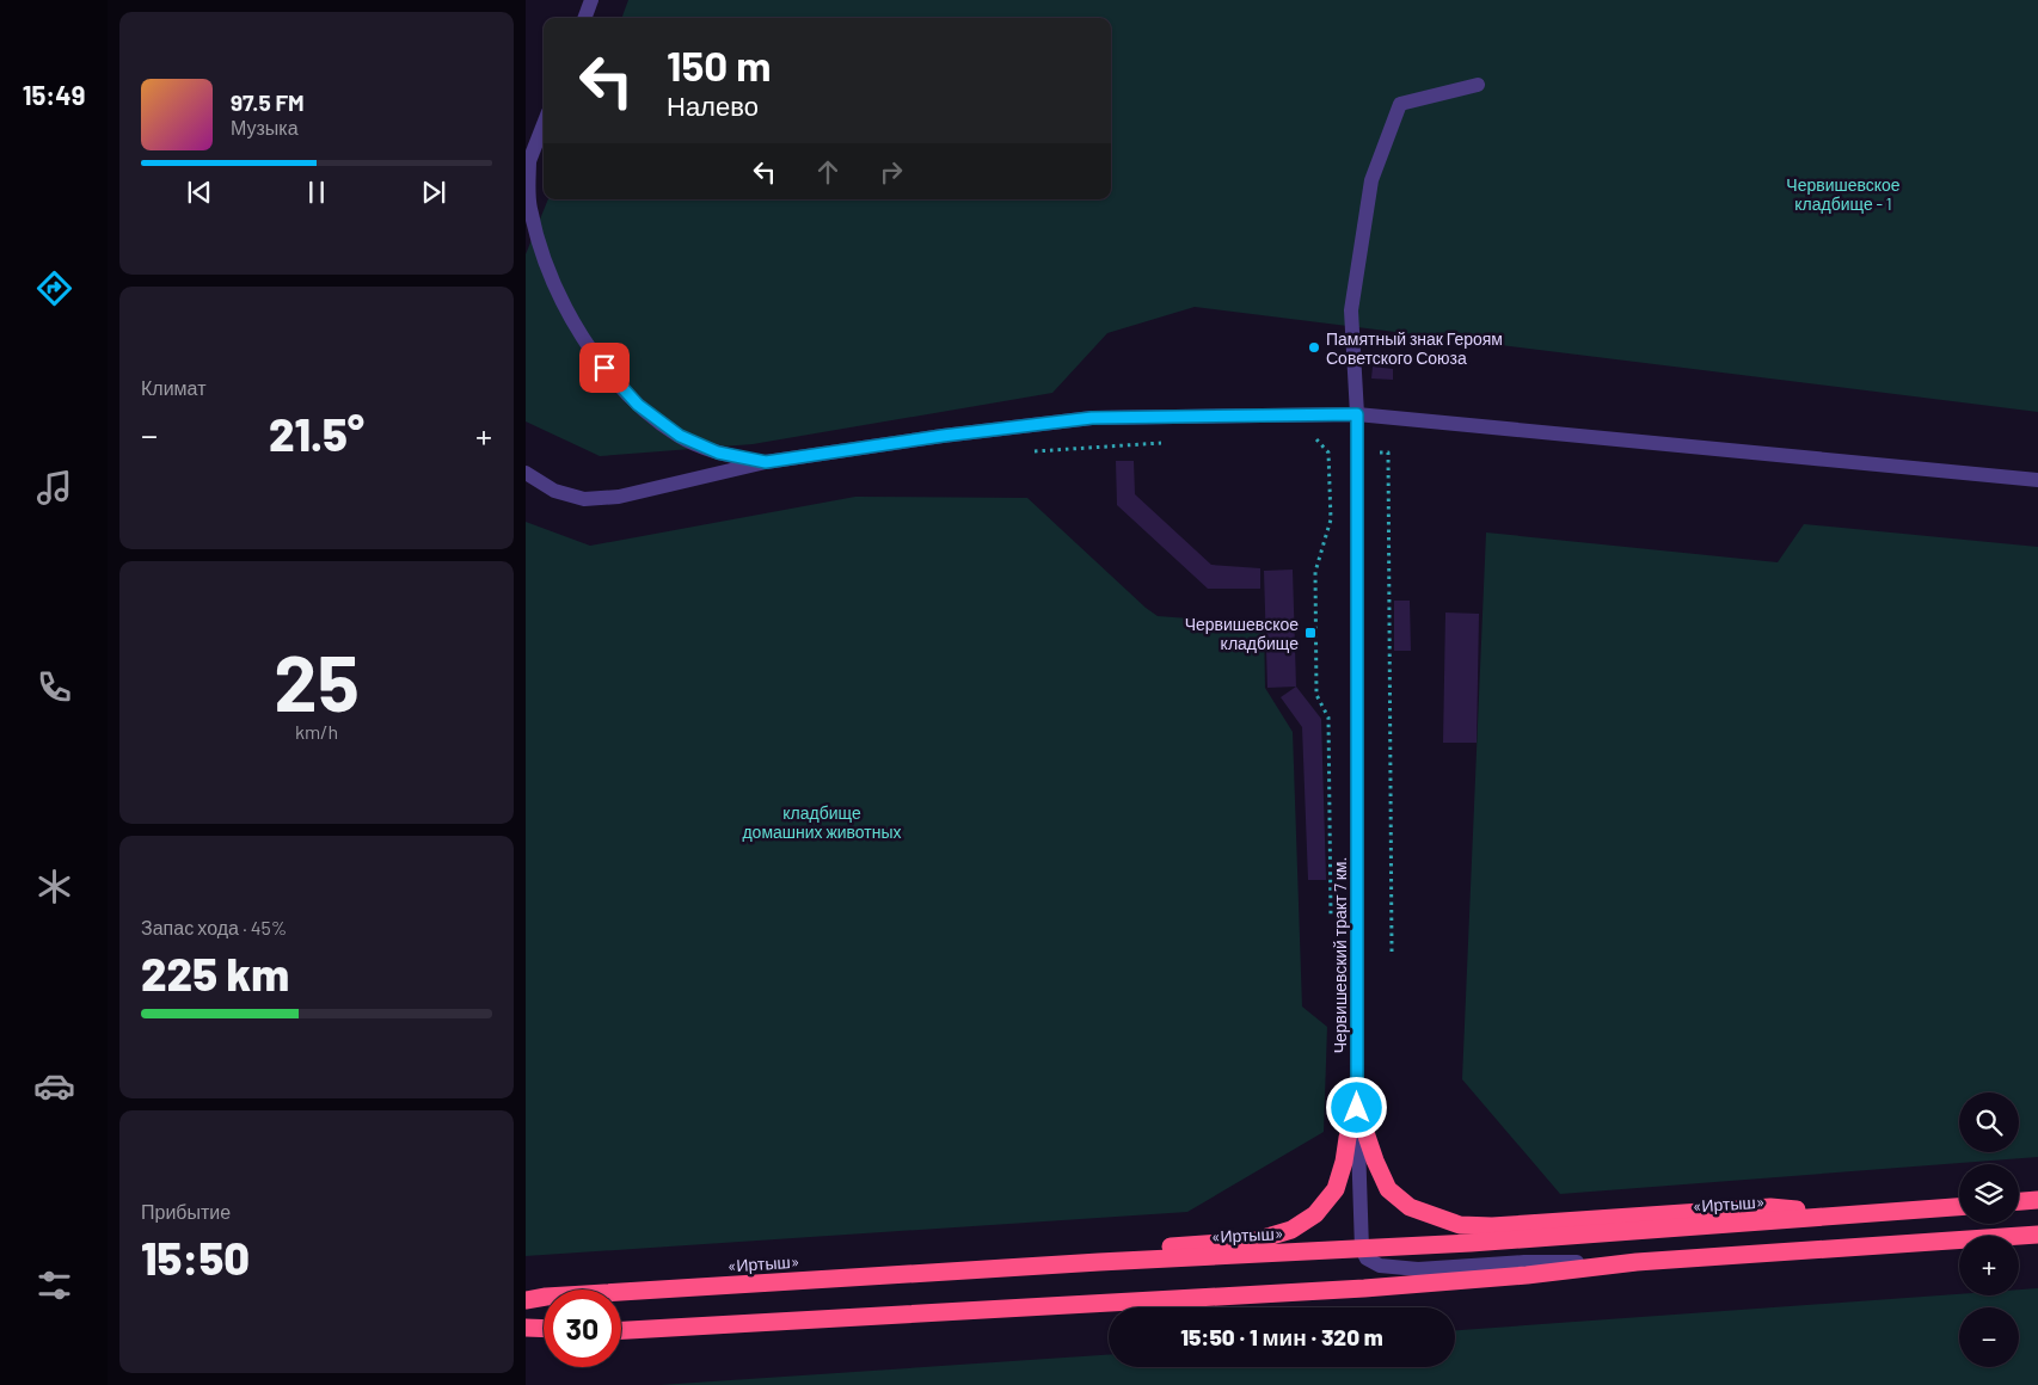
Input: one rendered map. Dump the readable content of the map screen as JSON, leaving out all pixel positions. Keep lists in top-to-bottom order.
{
  "streets": {
    "highway": ["«Иртыш»"],
    "street": ["Червишевский тракт 7 км."]
  },
  "crossings": [
    ["Червишевский тракт 7 км.", "«Иртыш»"]
  ],
  "parks": ["Червишевское кладбище - 1", "кладбище домашних животных"],
  "places": {
    "other": ["Памятный знак Героям Советского Союза"],
    "transit": ["Червишевское кладбище"]
  },
  "page": {
    "tabs": "15:49",
    "turn": ["150 m", "Налево"],
    "song": ["97.5 FM", "Музыка"],
    "tile": [
      "Климат",
      ["25", "km/h"],
      ["Запас хода · 45%", "225 km"],
      ["Прибытие", "15:50"]
    ],
    "heat": ["−", "21.5°", "+"],
    "map_buttons": ["+", "−"],
    "limit": "30",
    "trip": "15:50 · 1 мин · 320 m"
  }
}
